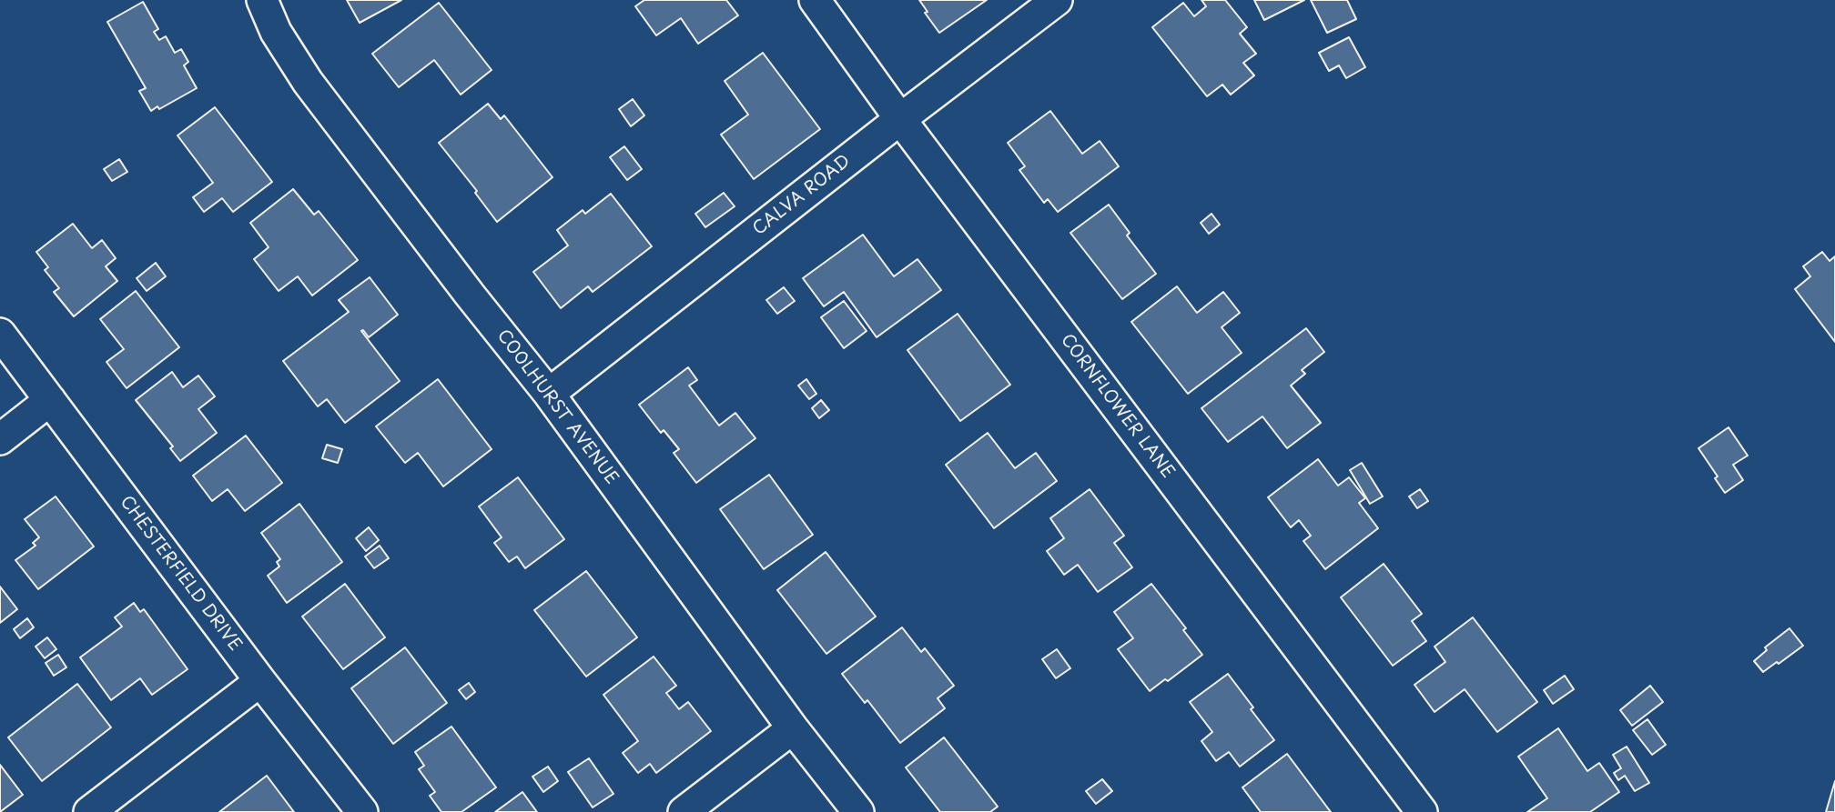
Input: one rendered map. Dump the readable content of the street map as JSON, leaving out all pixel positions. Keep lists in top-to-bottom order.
{
  "streets": {
    "street": [
      "CALVA ROAD",
      "CORNFLOWER LANE",
      "COOLHURST AVENUE",
      "CHESTERFIELD DRIVE"
    ]
  },
  "crossings": [
    ["CALVA ROAD", "CORNFLOWER LANE"],
    ["CALVA ROAD", "COOLHURST AVENUE"]
  ]
}
